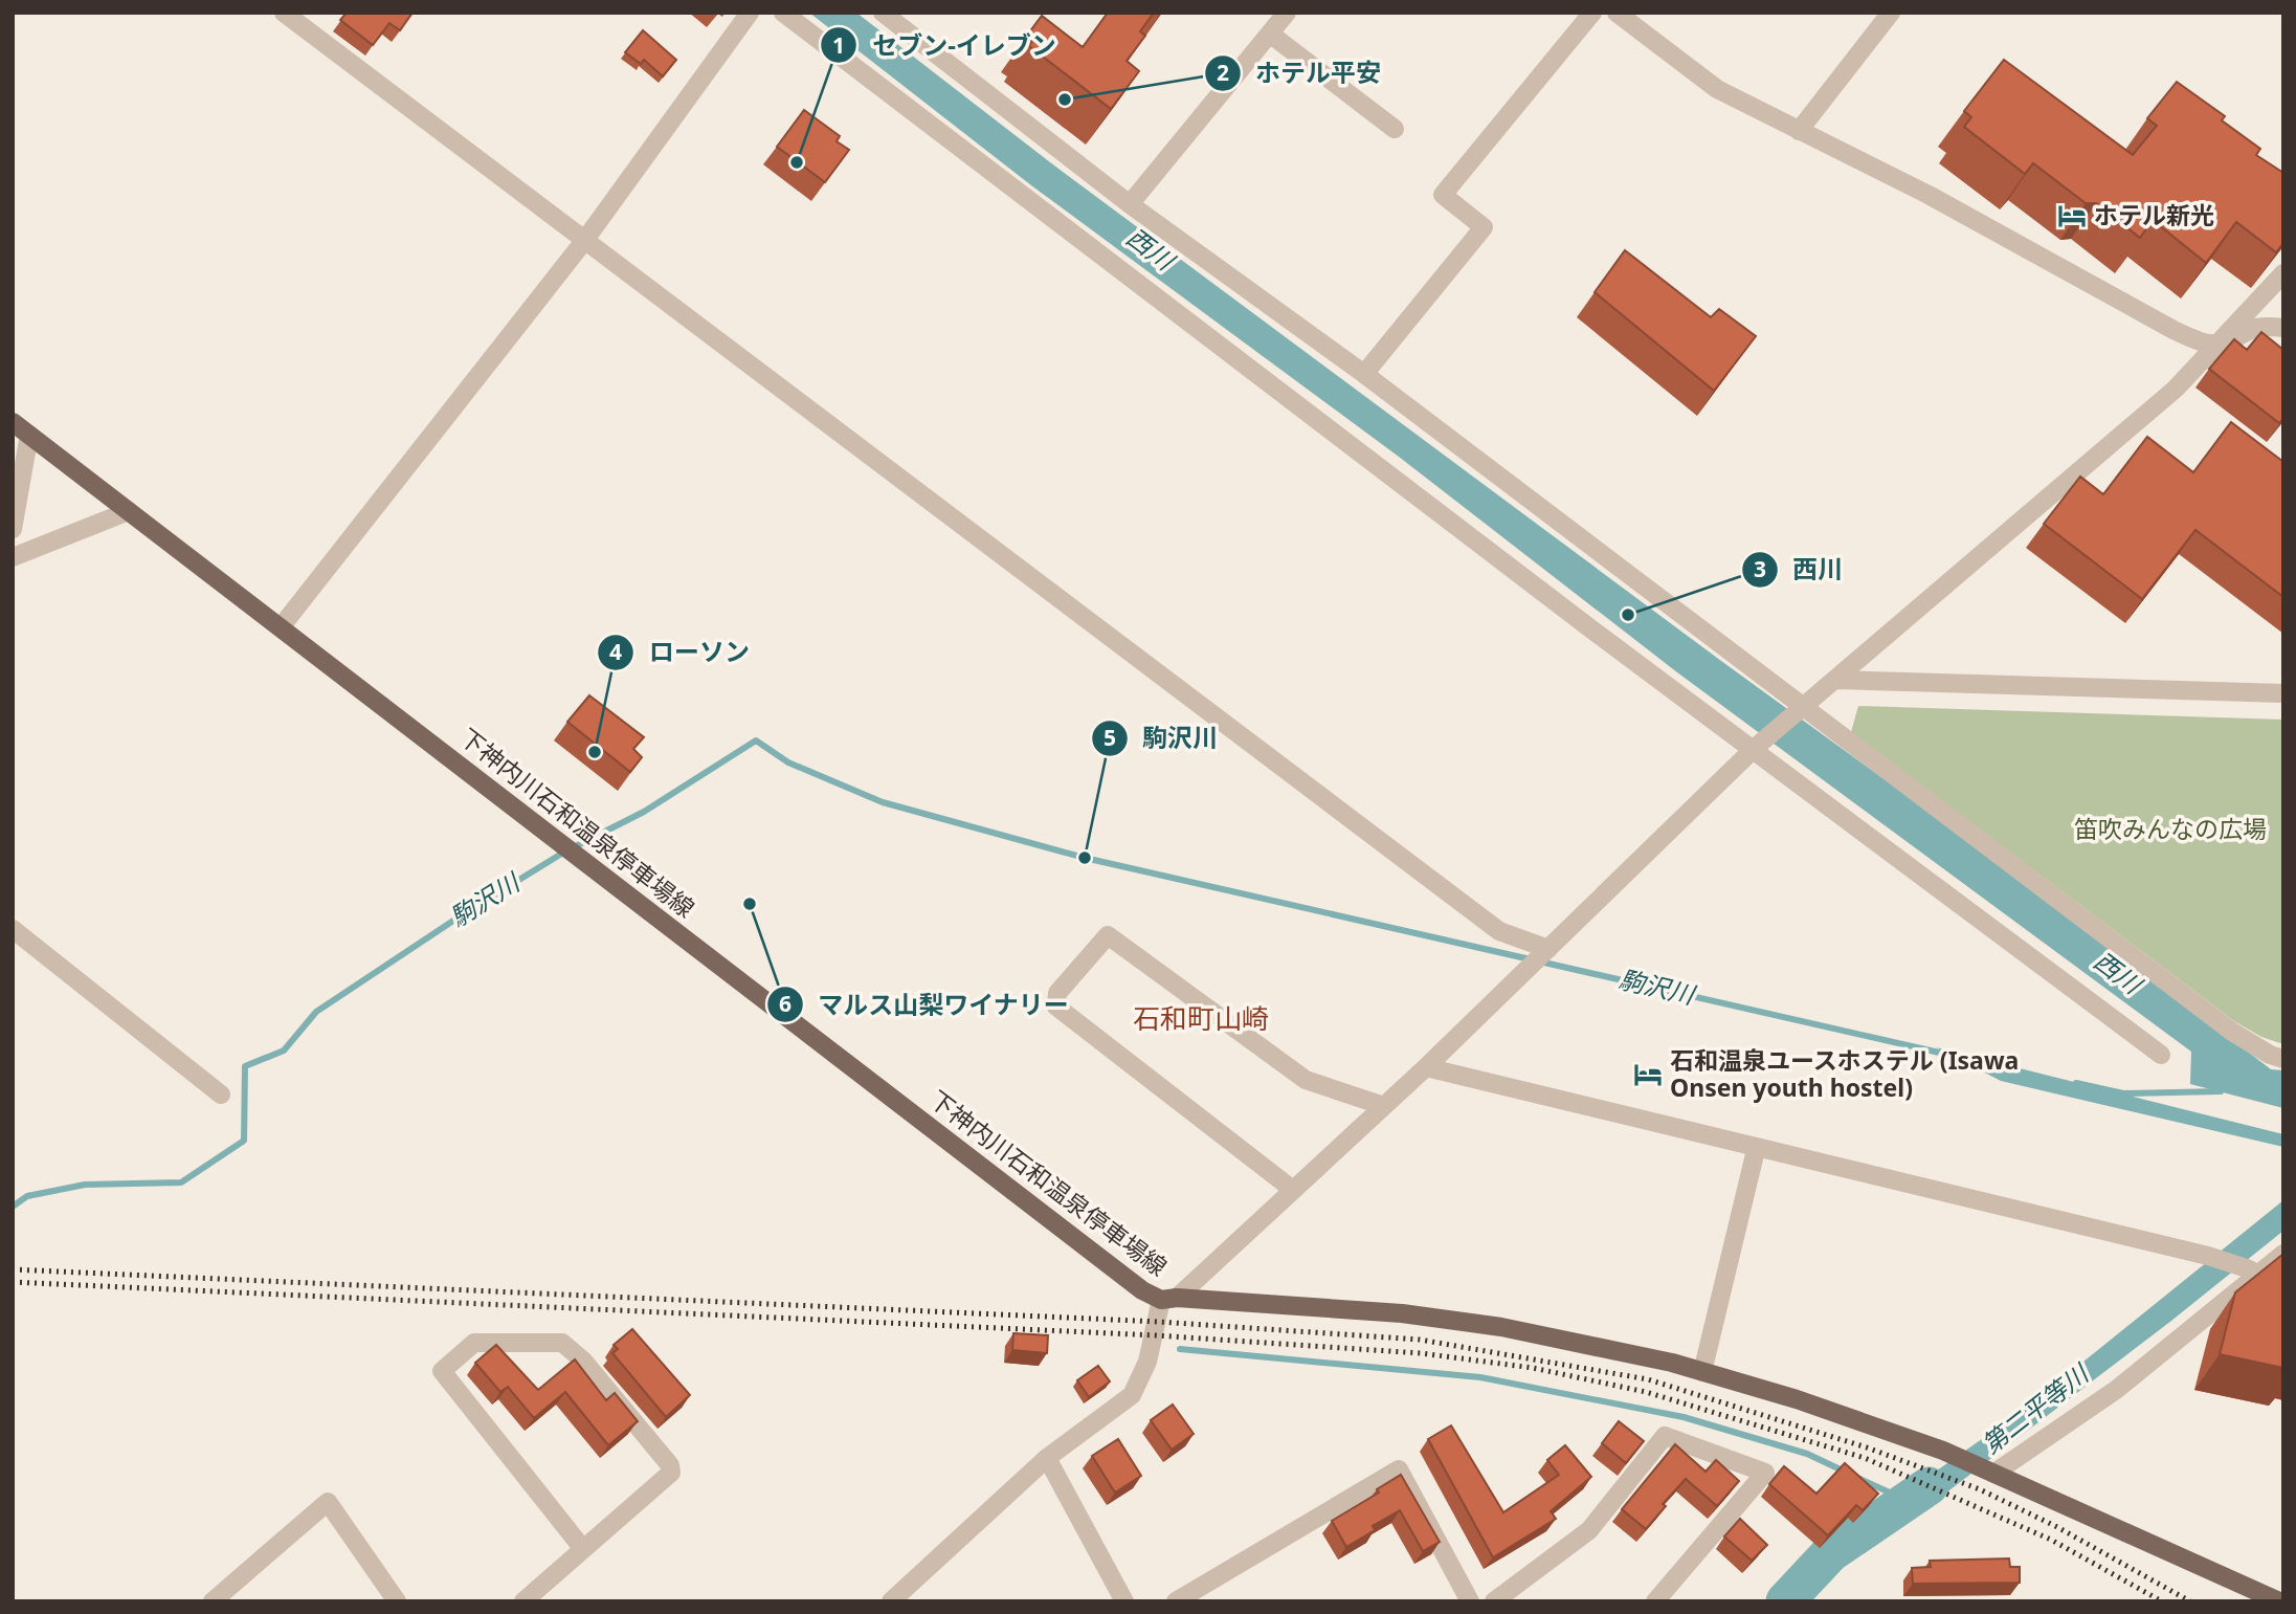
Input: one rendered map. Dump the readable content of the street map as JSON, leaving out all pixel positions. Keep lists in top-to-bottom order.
{
  "streets": {
    "main road": ["下神内川石和温泉停車場線"]
  },
  "districts": ["石和町山崎"],
  "water": ["西川", "駒沢川", "第二平等川"],
  "parks": ["笛吹みんなの広場"],
  "places": {
    "other": [
      "ホテル平安",
      "セブン-イレブン",
      "西川",
      "ローソン",
      "駒沢川",
      "マルス山梨ワイナリー"
    ],
    "hotel": ["ホテル新光", "石和温泉ユースホステル (Isawa Onsen youth hostel)"]
  }
}
